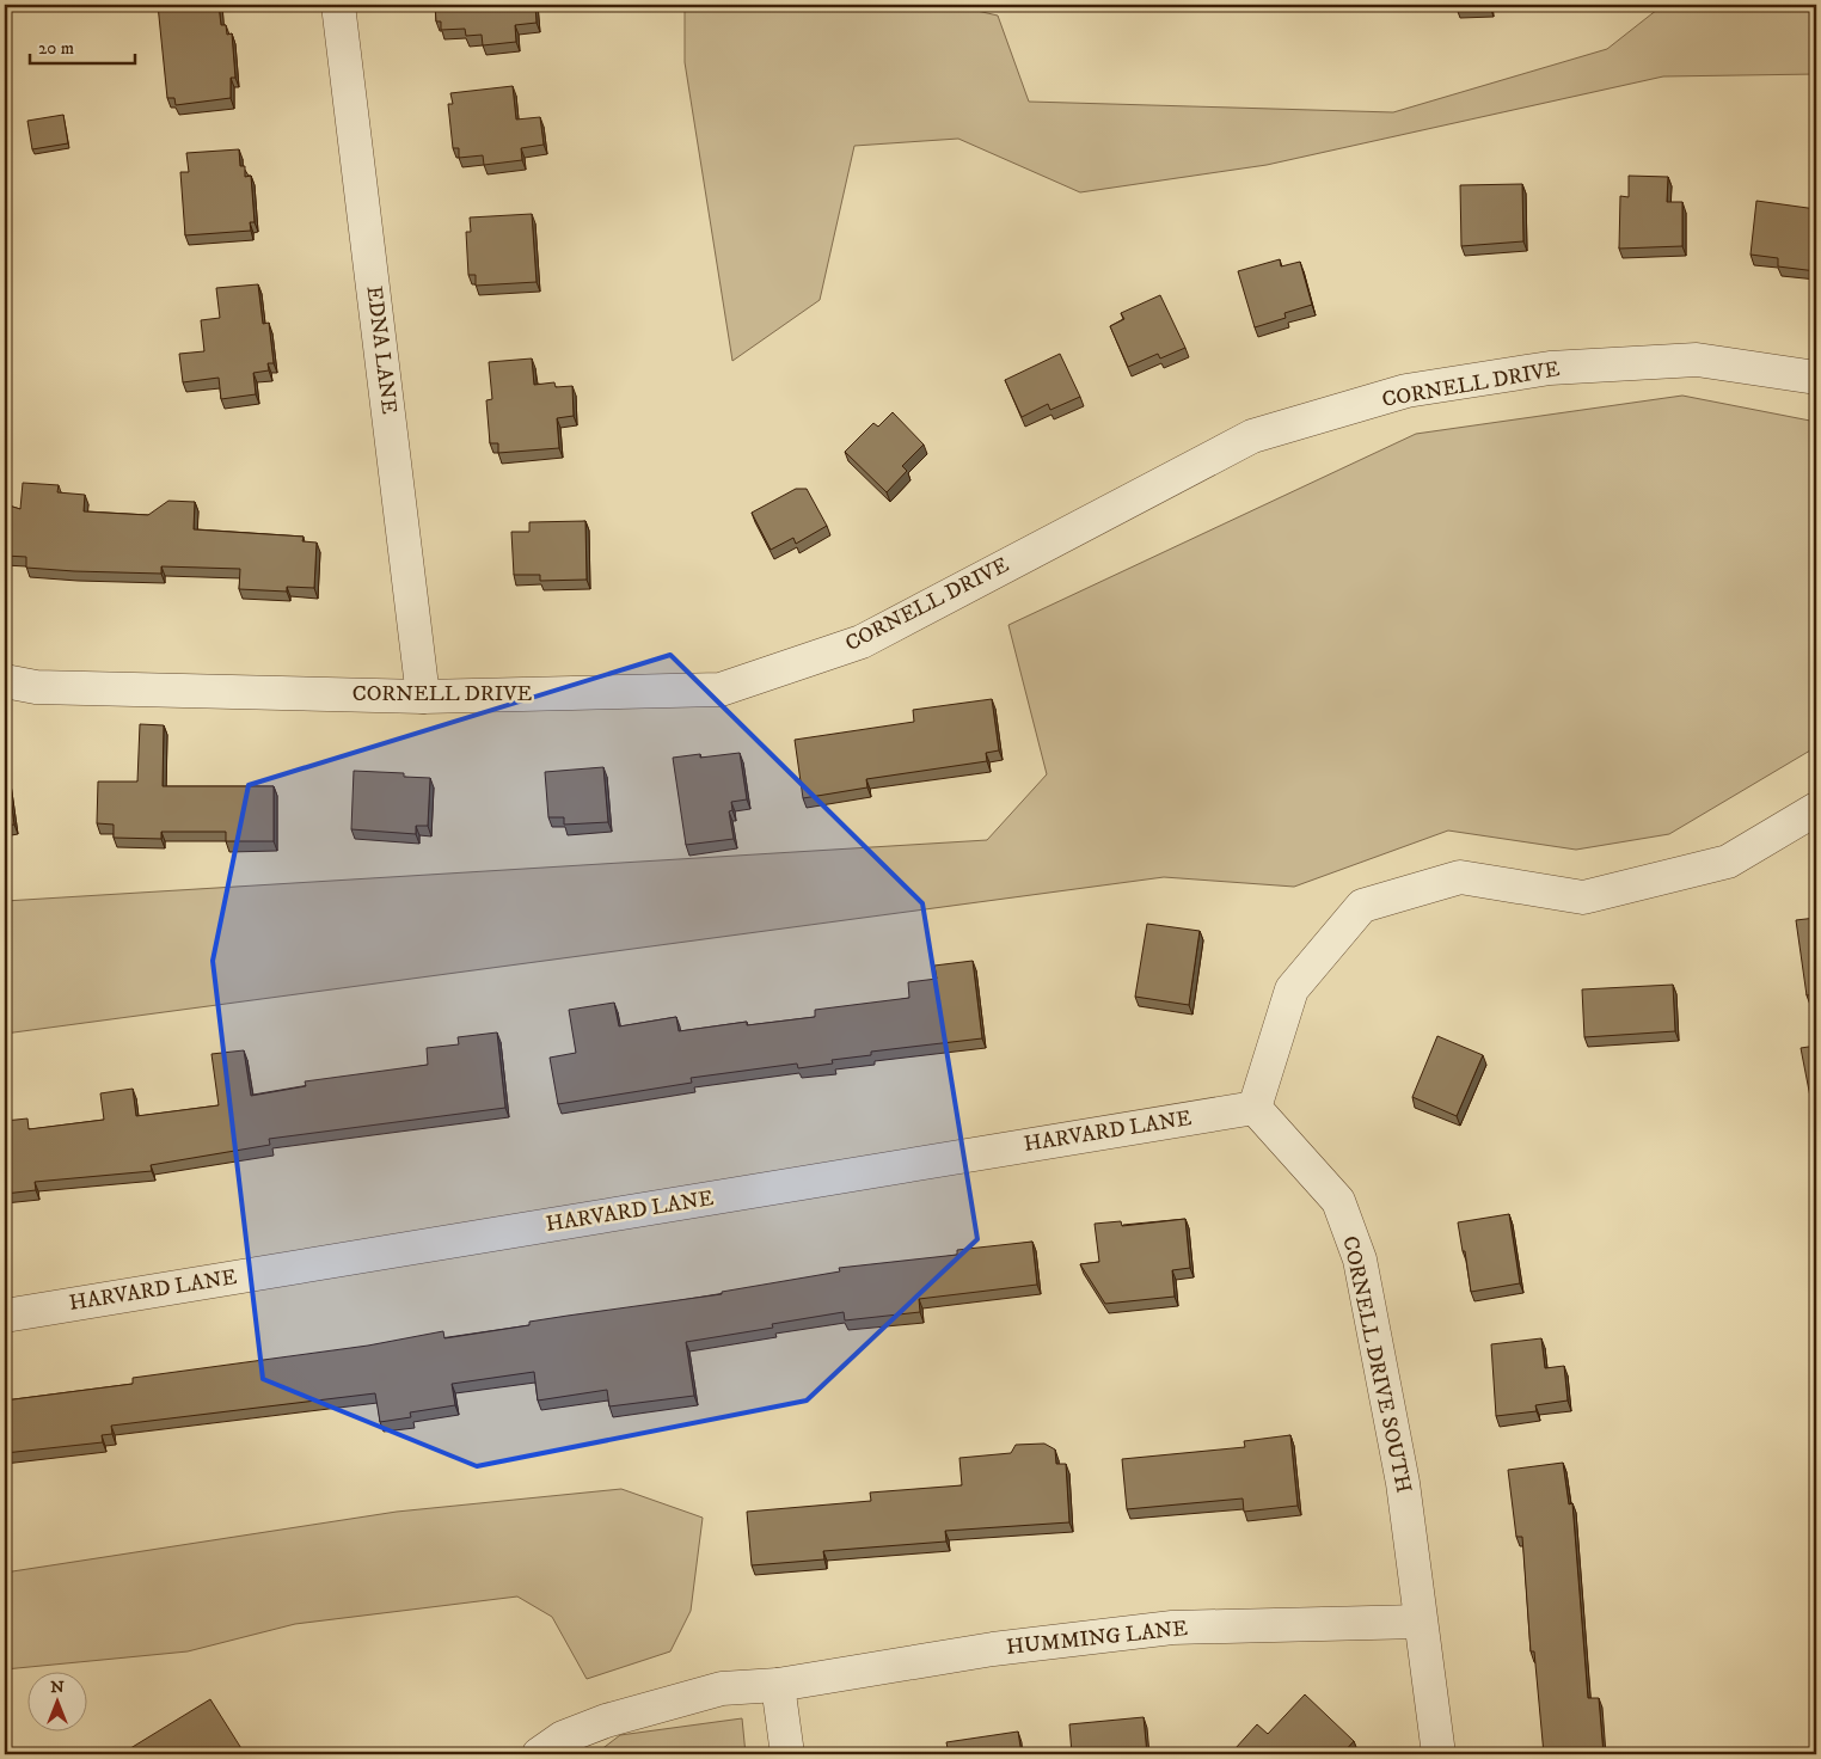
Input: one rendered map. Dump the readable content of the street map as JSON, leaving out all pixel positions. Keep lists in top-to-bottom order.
{
  "streets": {
    "street": [
      "EDNA LANE",
      "CORNELL DRIVE",
      "HARVARD LANE",
      "CORNELL DRIVE SOUTH",
      "HUMMING LANE"
    ]
  },
  "crossings": [
    ["EDNA LANE", "CORNELL DRIVE"],
    ["HARVARD LANE", "CORNELL DRIVE SOUTH"],
    ["CORNELL DRIVE SOUTH", "HUMMING LANE"]
  ],
  "scale_bar": "20 m",
  "north": "top"
}
